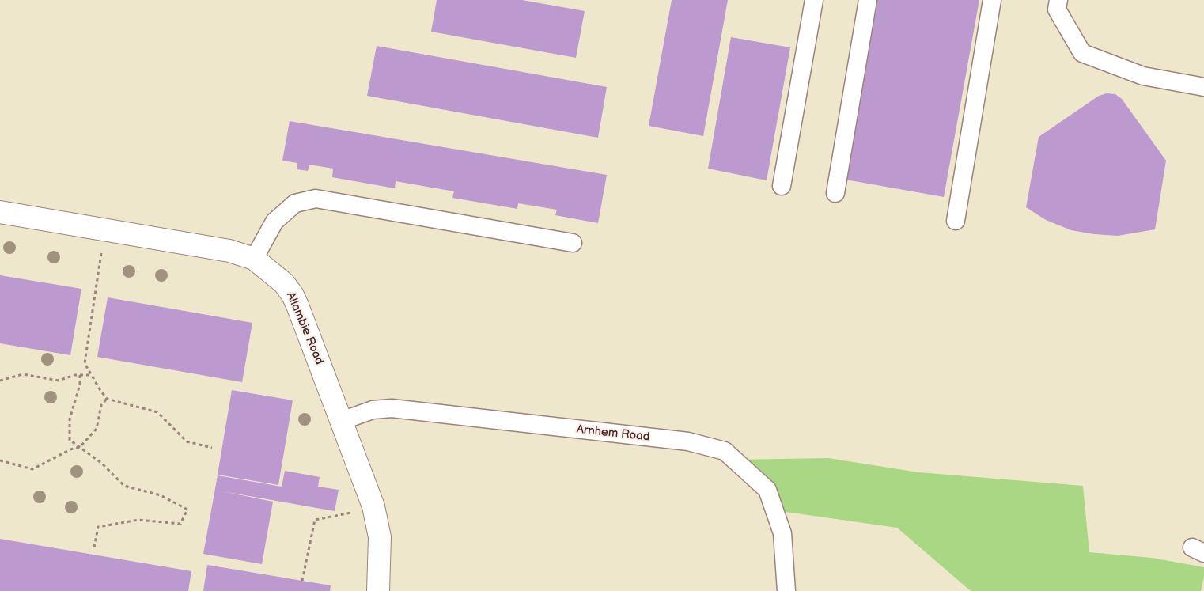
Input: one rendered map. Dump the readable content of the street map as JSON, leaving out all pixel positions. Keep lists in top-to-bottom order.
{
  "streets": {
    "main road": ["Allambie Road"],
    "street": ["Arnhem Road"]
  },
  "crossings": [
    ["Allambie Road", "Arnhem Road"]
  ]
}
